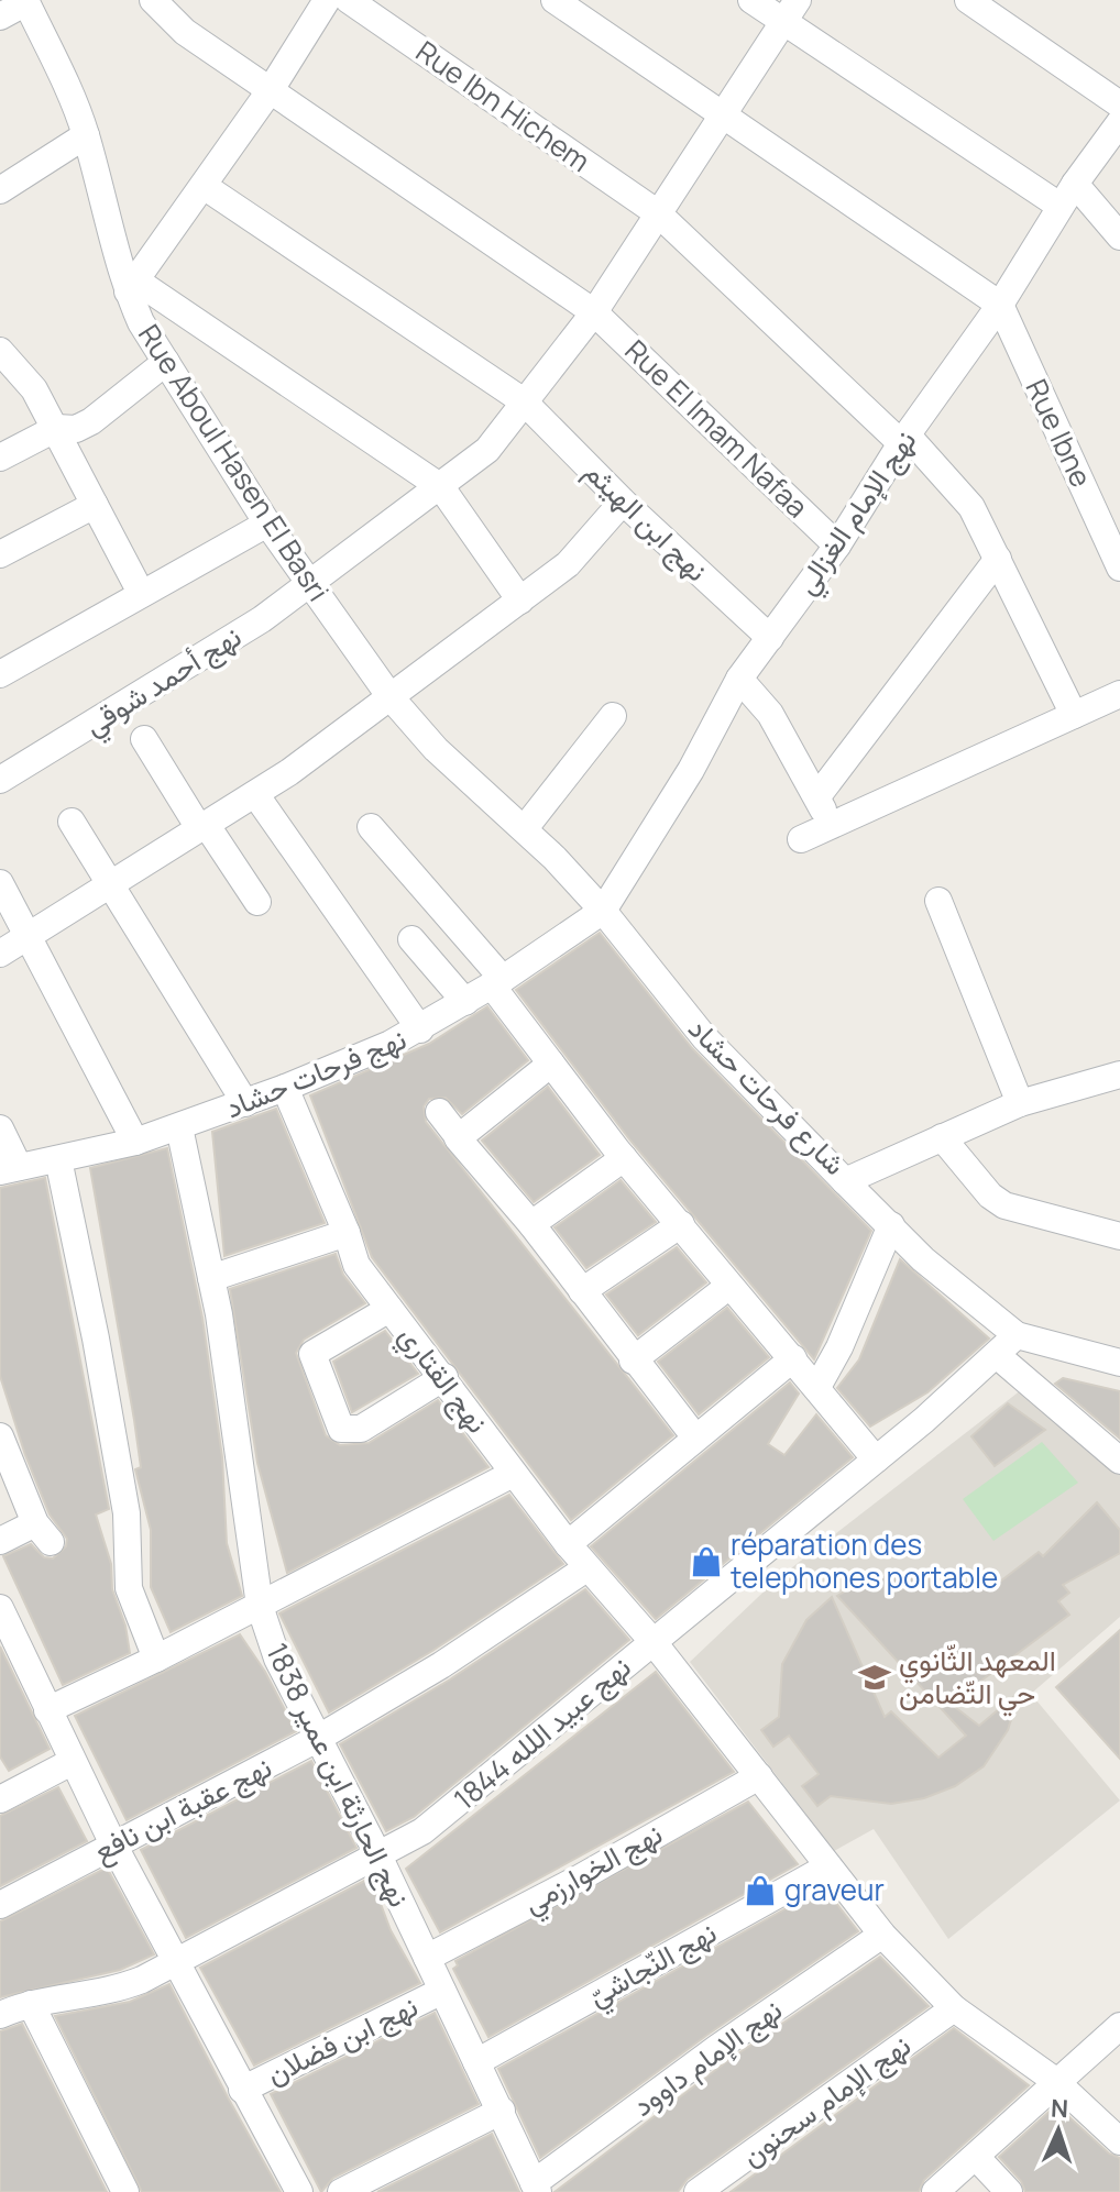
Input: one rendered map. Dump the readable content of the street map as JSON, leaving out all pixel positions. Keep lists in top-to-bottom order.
{
  "streets": {
    "street": [
      "Rue Ibn Hichem",
      "Rue El Imam Nafaa",
      "Rue Ibne",
      "Rue Aboul Hasen El Basri",
      "نهج الإمام الغزالي",
      "نهج ابن الهيثم",
      "نهج أحمد شوقي",
      "نهج فرحات حشاد",
      "شارع فرحات حشاد",
      "نهج القتاري",
      "نهج عبيد اللله 1844",
      "نهج الحارثة ابن عمير 1838",
      "نهج عقبة ابن نافع",
      "نهج الخوارزمي",
      "نهج النّجاشيّ",
      "نهج ابن فضلان",
      "نهج الإمام داوود",
      "نهج الإمام سحنون"
    ]
  },
  "crossings": [
    ["Rue Ibn Hichem", "نهج الإمام الغزالي"],
    ["Rue Ibn Hichem", "نهج أحمد شوقي"],
    ["Rue El Imam Nafaa", "نهج الإمام الغزالي"],
    ["Rue El Imam Nafaa", "نهج أحمد شوقي"],
    ["Rue Ibne", "نهج الإمام الغزالي"],
    ["Rue Aboul Hasen El Basri", "نهج أحمد شوقي"],
    ["Rue Aboul Hasen El Basri", "شارع فرحات حشاد"],
    ["نهج الإمام الغزالي", "نهج ابن الهيثم"],
    ["نهج الإمام الغزالي", "نهج فرحات حشاد"],
    ["نهج الإمام الغزالي", "شارع فرحات حشاد"],
    ["نهج ابن الهيثم", "نهج أحمد شوقي"],
    ["نهج فرحات حشاد", "شارع فرحات حشاد"],
    ["نهج فرحات حشاد", "نهج القتاري"],
    ["نهج فرحات حشاد", "نهج الحارثة ابن عمير 1838"],
    ["نهج القتاري", "نهج عبيد اللله 1844"],
    ["نهج القتاري", "نهج عقبة ابن نافع"],
    ["نهج القتاري", "نهج الخوارزمي"],
    ["نهج القتاري", "نهج النّجاشيّ"],
    ["نهج القتاري", "نهج الإمام داوود"],
    ["نهج القتاري", "نهج الإمام سحنون"],
    ["نهج عبيد اللله 1844", "نهج الحارثة ابن عمير 1838"],
    ["نهج الحارثة ابن عمير 1838", "نهج عقبة ابن نافع"],
    ["نهج الحارثة ابن عمير 1838", "نهج الخوارزمي"],
    ["نهج الحارثة ابن عمير 1838", "نهج النّجاشيّ"],
    ["نهج الحارثة ابن عمير 1838", "نهج ابن فضلان"],
    ["نهج الحارثة ابن عمير 1838", "نهج الإمام داوود"]
  ],
  "places": {
    "shop": ["réparation des telephones portable", "graveur"],
    "school or university": ["المعهد الثّانوي حي التّضامن"]
  },
  "north": "top"
}
